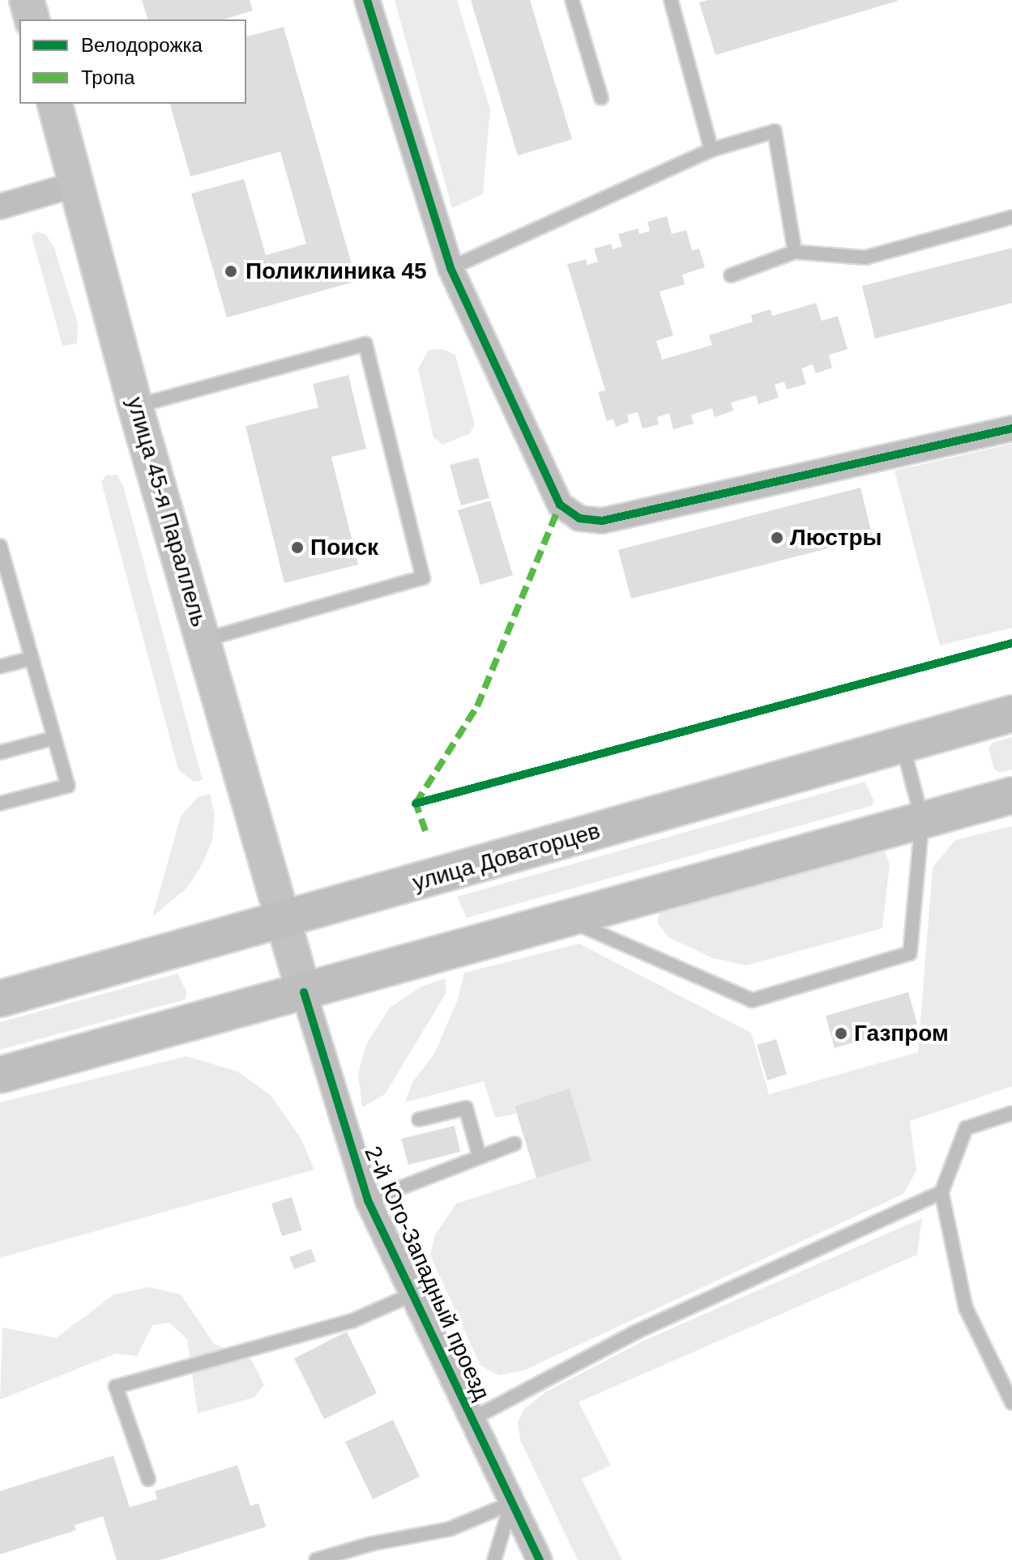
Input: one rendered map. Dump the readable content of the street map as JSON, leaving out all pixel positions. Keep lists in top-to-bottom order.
{
  "streets": {
    "main road": ["улица 45-я Параллель", "улица Доваторцев"],
    "street": ["2-й Юго-Западный проезд"]
  },
  "crossings": [
    ["улица 45-я Параллель", "улица Доваторцев"],
    ["улица 45-я Параллель", "2-й Юго-Западный проезд"]
  ],
  "places": [
    "Поликлиника 45",
    "Люстры",
    "Поиск",
    "Газпром"
  ],
  "legend": ["Велодорожка", "Тропа"]
}
